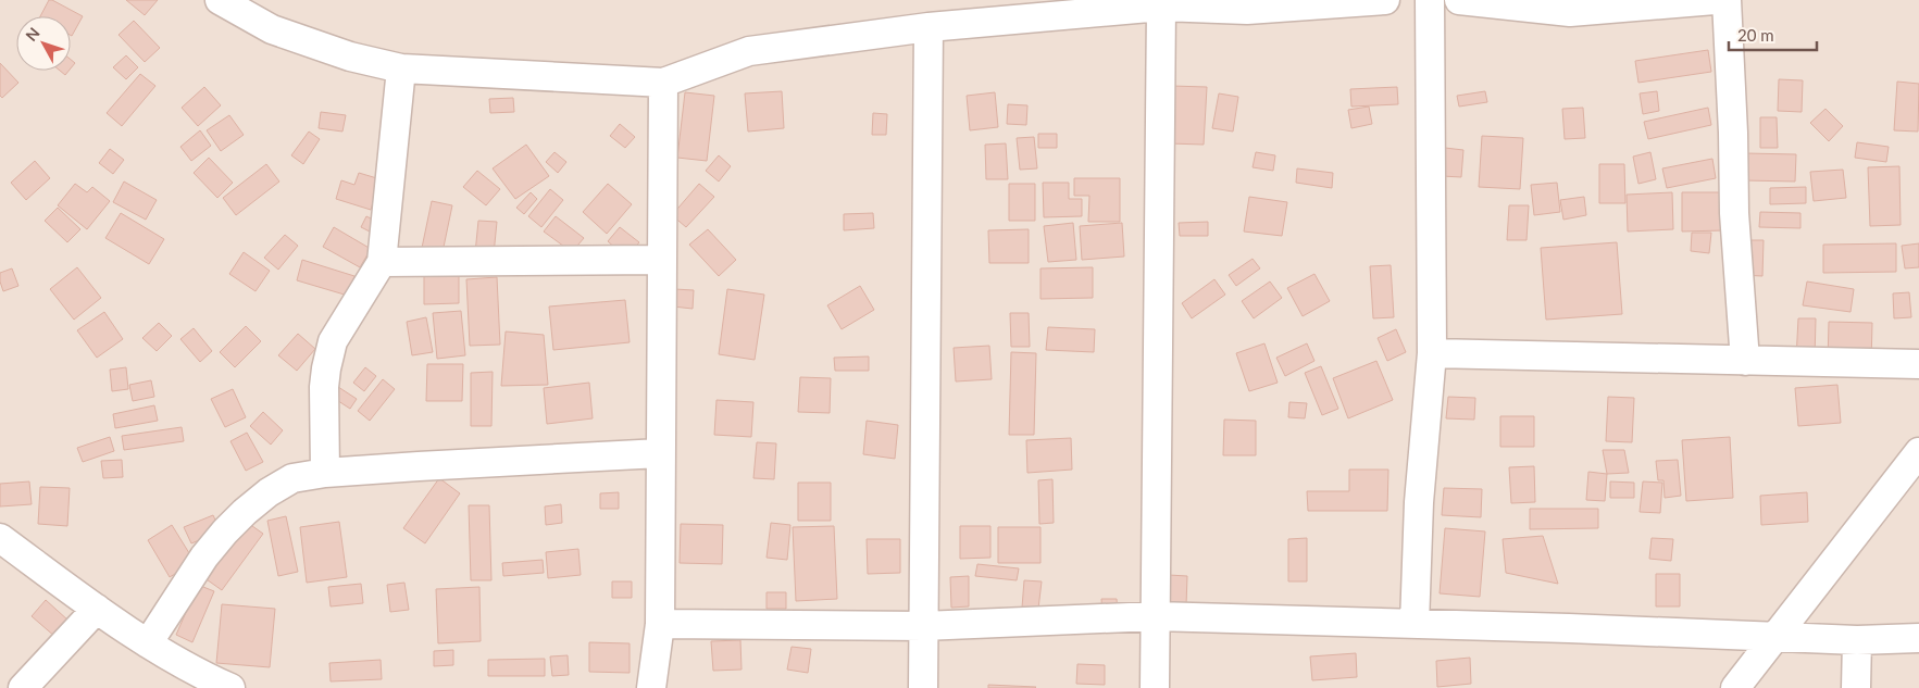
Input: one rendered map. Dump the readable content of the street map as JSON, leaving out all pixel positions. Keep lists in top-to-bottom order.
{
  "scale_bar": "20 m",
  "north": "top left"
}
